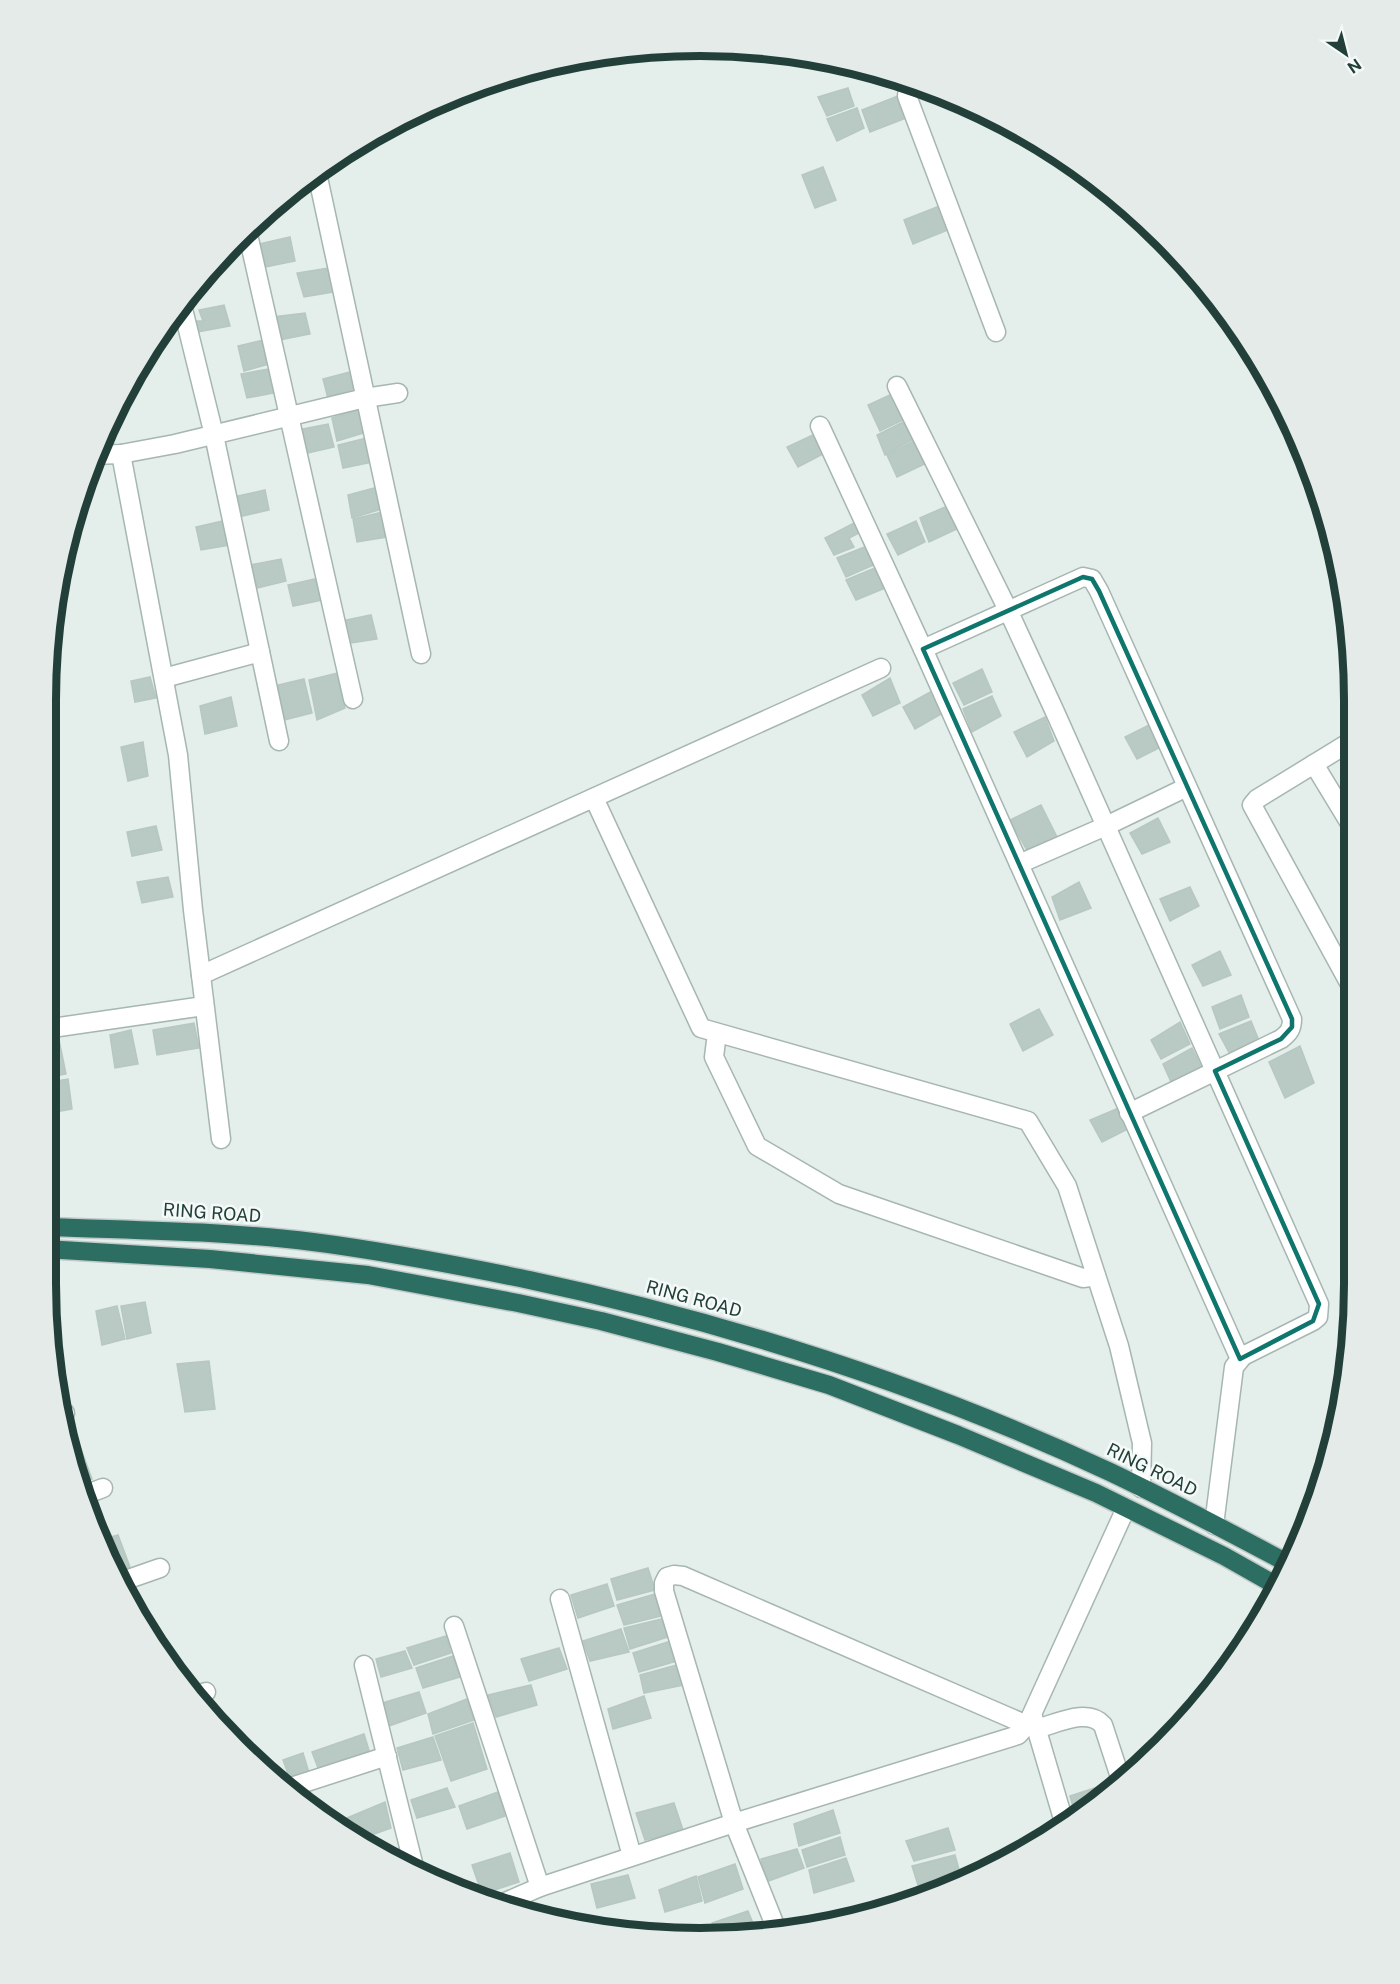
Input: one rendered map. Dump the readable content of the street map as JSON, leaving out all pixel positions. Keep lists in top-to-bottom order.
{
  "streets": {
    "highway": ["RING ROAD"]
  },
  "north": "bottom right"
}
